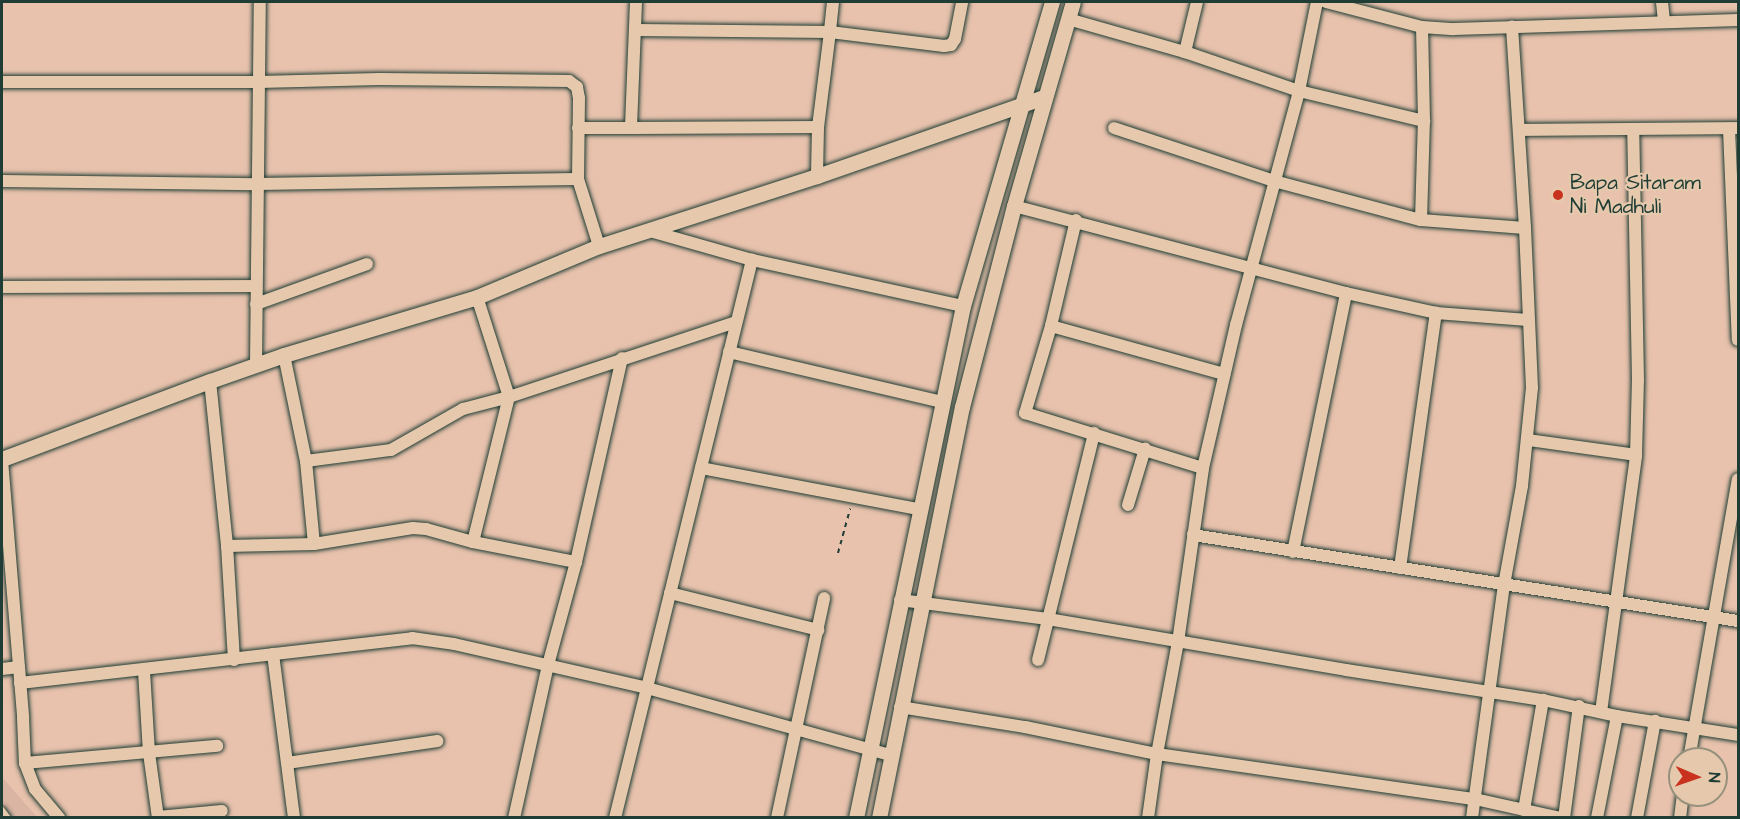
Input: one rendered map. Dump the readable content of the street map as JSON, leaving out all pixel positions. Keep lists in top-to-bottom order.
{
  "places": ["Bapa Sitaram Ni Madhuli"],
  "north": "right"
}
